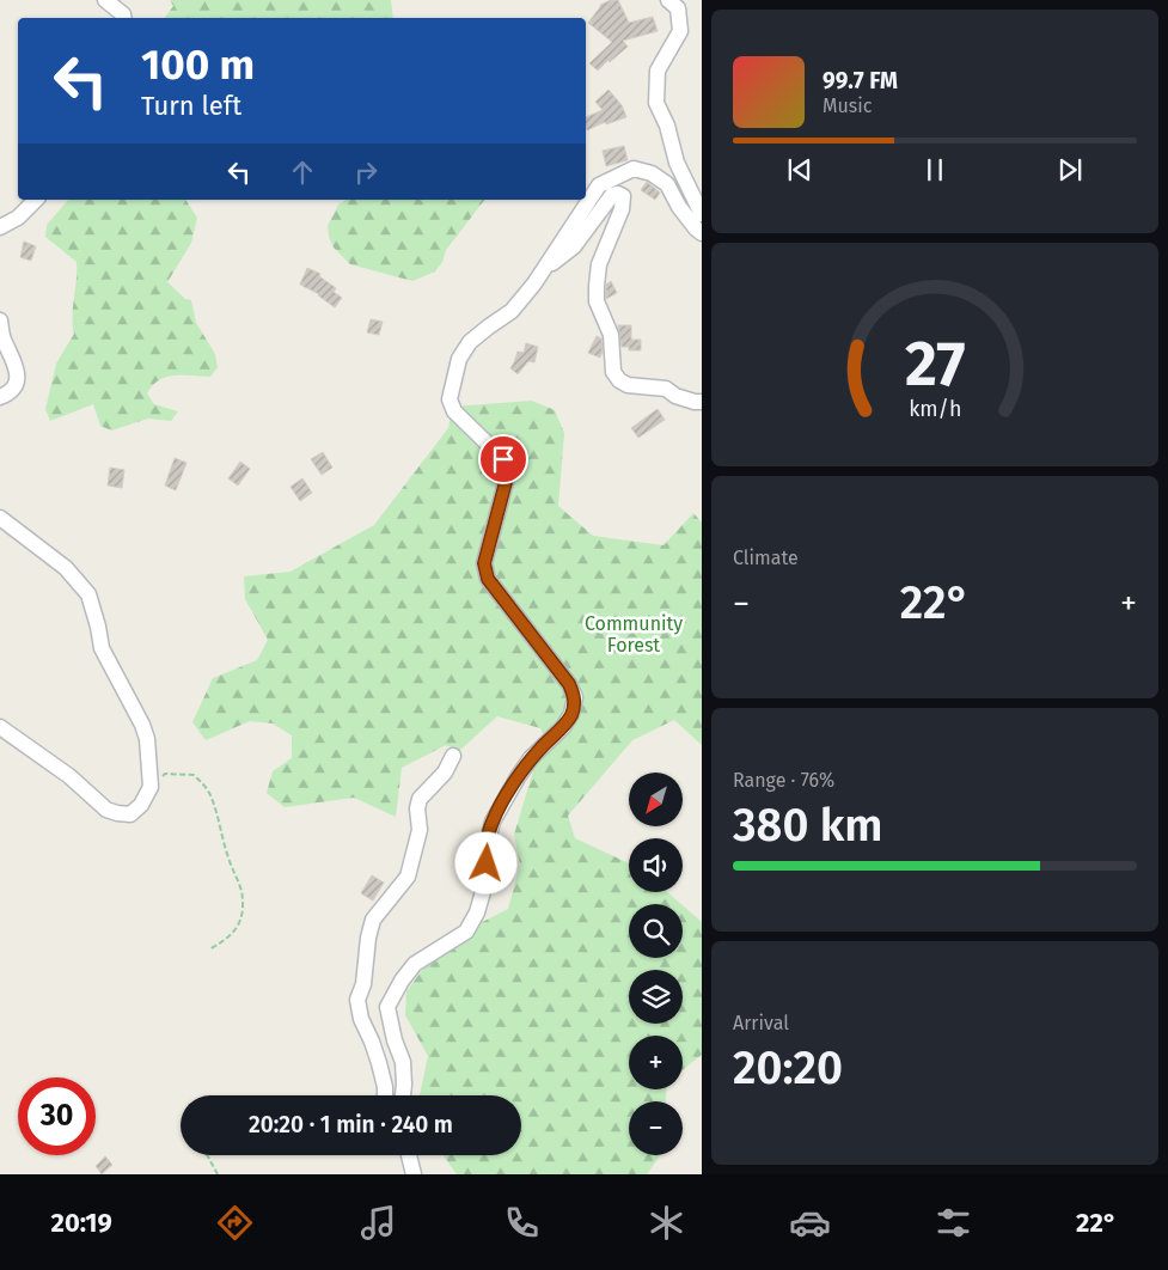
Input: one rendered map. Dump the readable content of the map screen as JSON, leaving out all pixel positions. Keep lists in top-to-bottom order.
{
  "parks": ["Community Forest"],
  "north": "bottom left",
  "page": {
    "turn": ["100 m", "Turn left"],
    "song": ["99.7 FM", "Music"],
    "tile": [
      "Climate",
      ["Range · 76%", "380 km"],
      ["Arrival", "20:20"]
    ],
    "heat": ["−", "22°", "+"],
    "map_buttons": ["+", "−"],
    "limit": "30",
    "trip": "20:20 · 1 min · 240 m",
    "tabs": ["20:19", "22°"],
    "gauge": ["27", "km/h"]
  }
}
